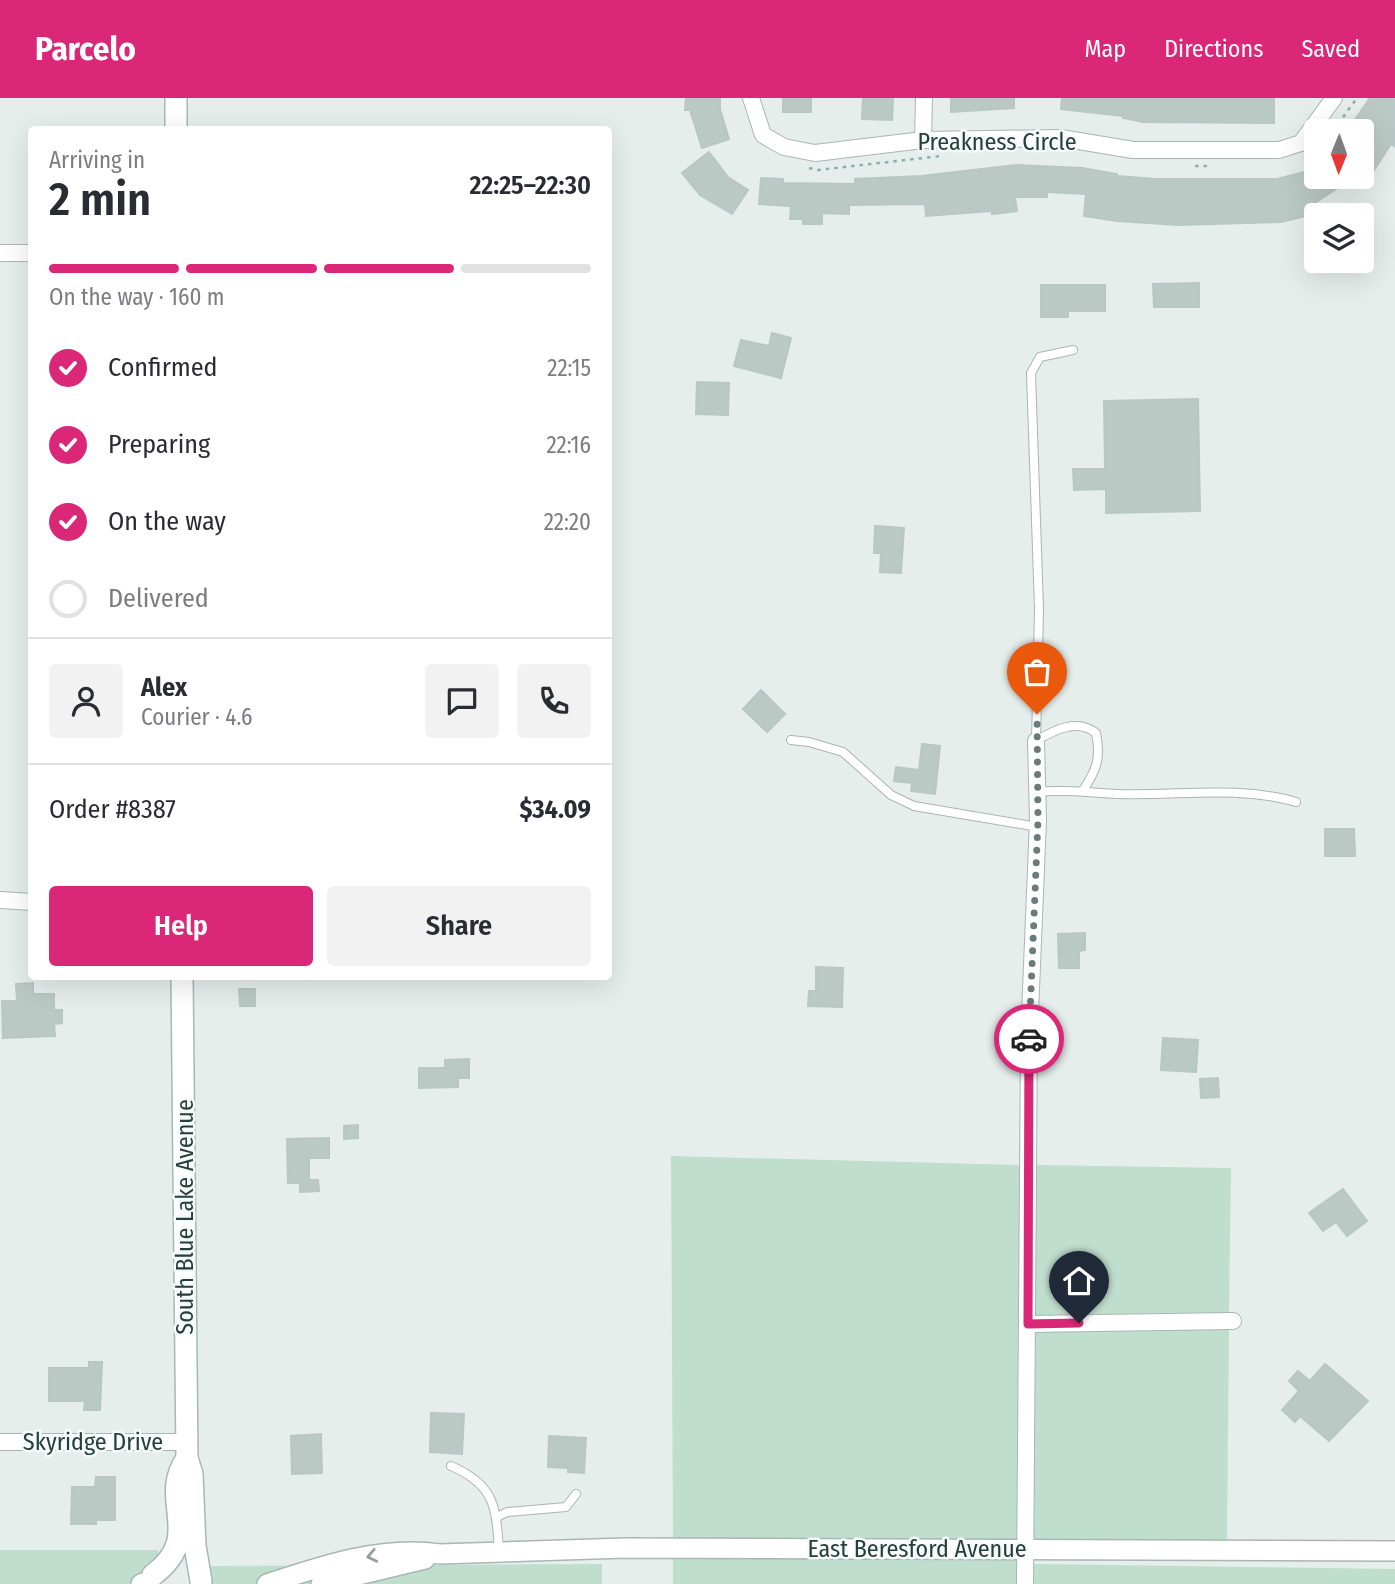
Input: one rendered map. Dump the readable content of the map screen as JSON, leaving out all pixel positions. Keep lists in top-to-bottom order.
{
  "streets": {
    "main road": ["South Blue Lake Avenue"],
    "street": ["Preakness Circle", "Skyridge Drive", "East Beresford Avenue"]
  },
  "crossings": [
    ["South Blue Lake Avenue", "Skyridge Drive"]
  ],
  "north": "bottom",
  "page": {
    "header": "Parcelo",
    "nav": ["Map", "Directions", "Saved"],
    "heading": ["2 min", "Arriving in", "22:25–22:30"],
    "panel": [
      "Alex",
      "Courier · 4.6",
      "Order #8387",
      "$34.09"
    ],
    "bar": "On the way · 160 m",
    "list": [
      ["Confirmed", "22:15"],
      ["Preparing", "22:16"],
      ["On the way", "22:20"],
      "Delivered"
    ],
    "buttons": ["Help", "Share"]
  }
}
